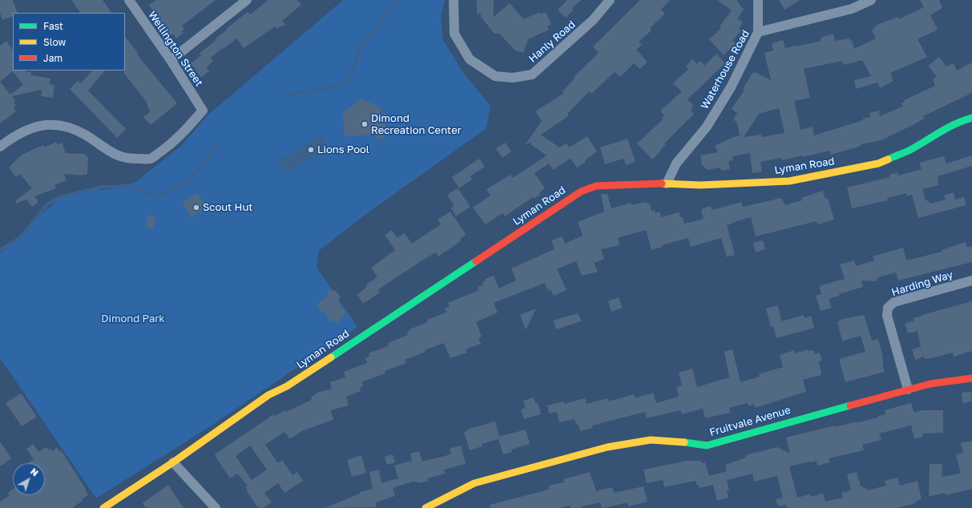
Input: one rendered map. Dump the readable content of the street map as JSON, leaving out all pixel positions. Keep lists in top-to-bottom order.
{
  "streets": {
    "street": [
      "Hanly Road",
      "Wellington Street",
      "Waterhouse Road",
      "Lyman Road",
      "Harding Way",
      "Fruitvale Avenue"
    ]
  },
  "crossings": [
    ["Waterhouse Road", "Lyman Road"],
    ["Harding Way", "Fruitvale Avenue"]
  ],
  "parks": ["Dimond Park"],
  "places": ["Dimond Recreation Center", "Lions Pool", "Scout Hut"],
  "legend": ["Fast", "Slow", "Jam"],
  "north": "top right"
}
